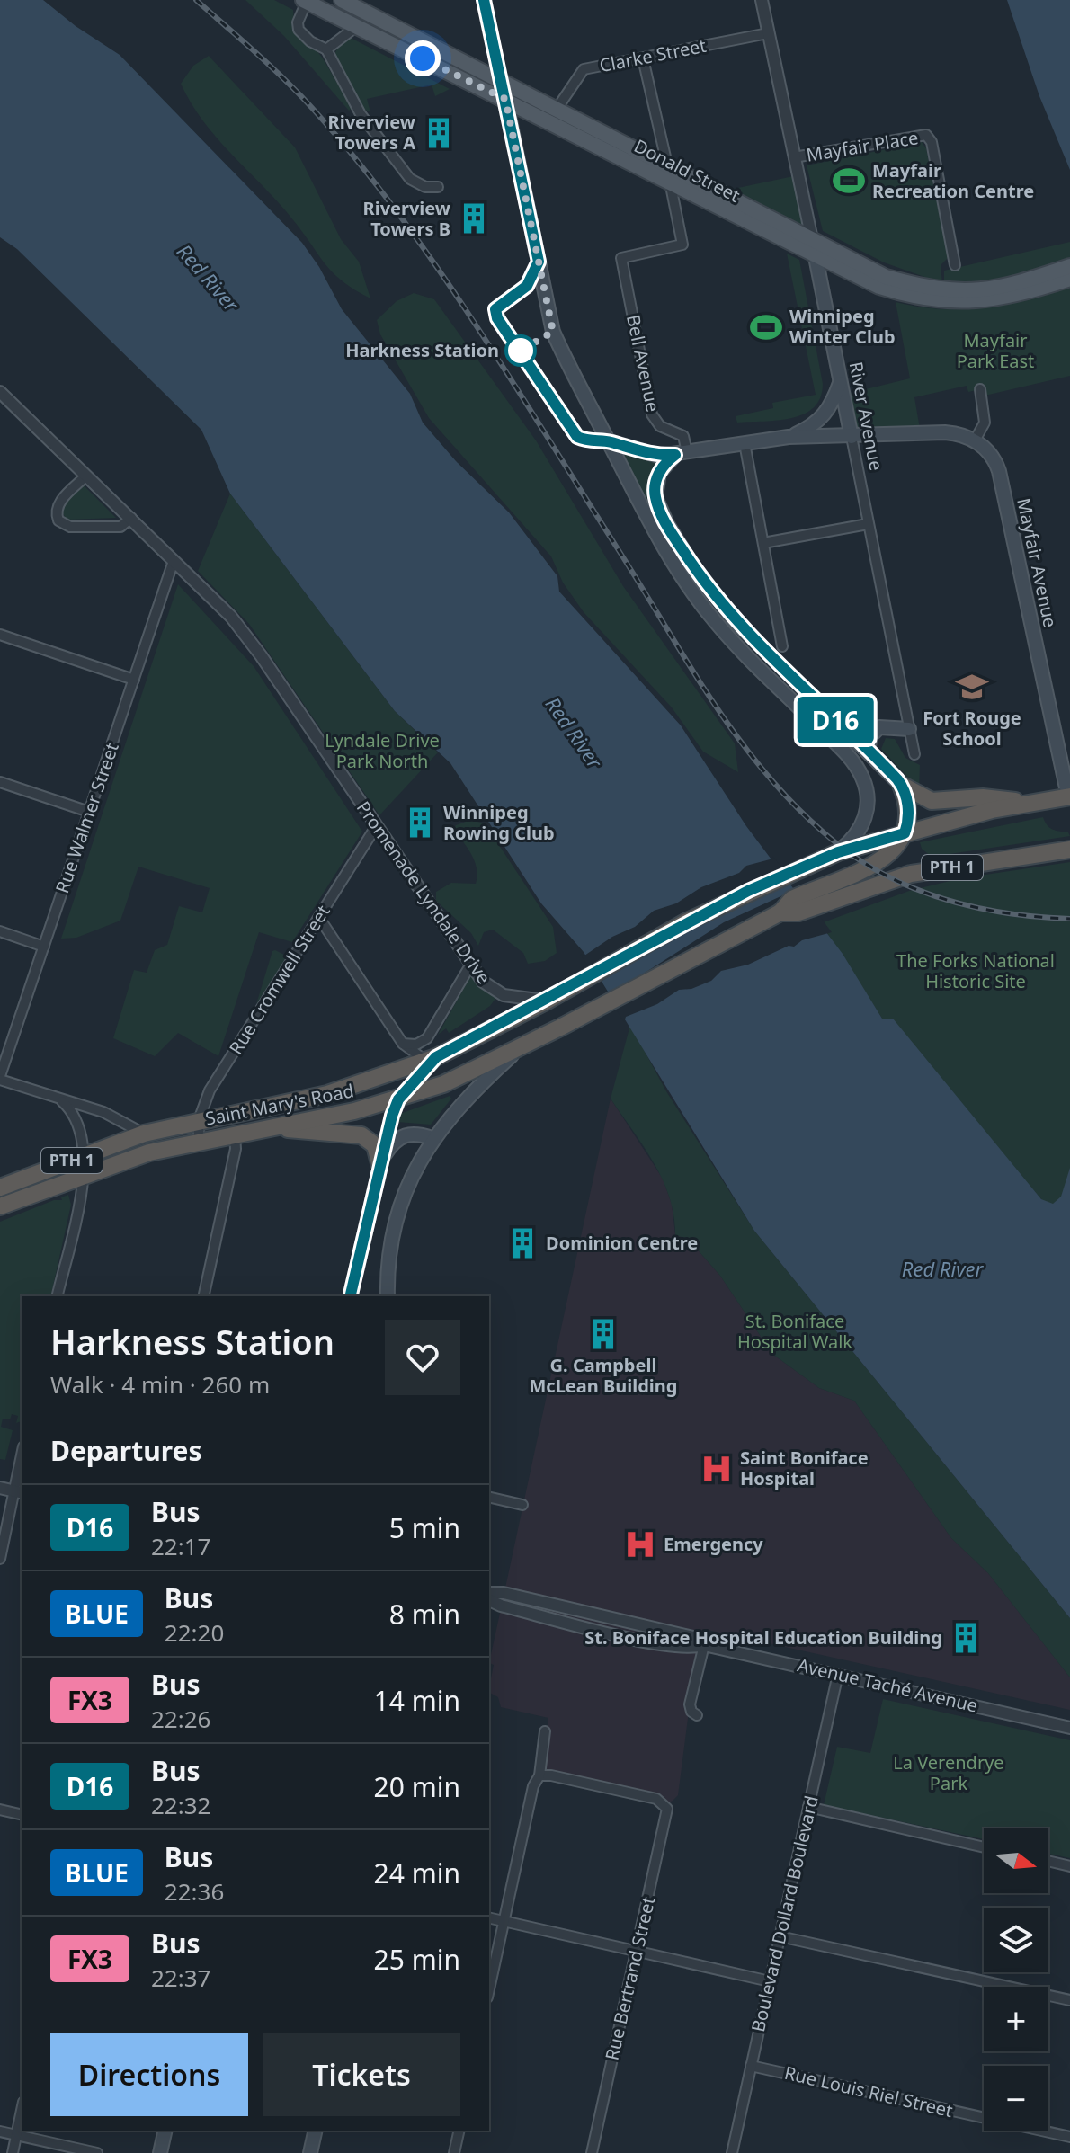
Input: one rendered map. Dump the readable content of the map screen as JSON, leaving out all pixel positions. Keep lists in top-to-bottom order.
{
  "streets": {
    "highway": ["PTH 1", "Saint Mary's Road"],
    "main road": ["Donald Street", "River Avenue", "Mayfair Avenue"],
    "street": [
      "Clarke Street",
      "Mayfair Place",
      "Bell Avenue",
      "Rue Walmer Street",
      "Promenade Lyndale Drive",
      "Rue Cromwell Street",
      "Avenue Taché Avenue",
      "Boulevard Dollard Boulevard",
      "Rue Bertrand Street",
      "Rue Louis Riel Street"
    ]
  },
  "crossings": [
    ["Clarke Street", "Donald Street"],
    ["Clarke Street", "River Avenue"],
    ["Mayfair Place", "River Avenue"],
    ["Donald Street", "Bell Avenue"],
    ["Donald Street", "River Avenue"],
    ["Mayfair Avenue", "PTH 1"],
    ["Rue Walmer Street", "Promenade Lyndale Drive"],
    ["PTH 1", "Promenade Lyndale Drive"],
    ["PTH 1", "Saint Mary's Road"],
    ["Promenade Lyndale Drive", "Rue Cromwell Street"],
    ["Promenade Lyndale Drive", "Saint Mary's Road"],
    ["Rue Cromwell Street", "Saint Mary's Road"],
    ["Avenue Taché Avenue", "Boulevard Dollard Boulevard"],
    ["Boulevard Dollard Boulevard", "Rue Louis Riel Street"]
  ],
  "water": ["Red River"],
  "parks": [
    "Mayfair Park East",
    "Lyndale Drive Park North",
    "The Forks National Historic Site",
    "St. Boniface Hospital Walk",
    "La Verendrye Park"
  ],
  "places": {
    "building": [
      "Riverview Towers A",
      "Riverview Towers B",
      "Winnipeg Rowing Club",
      "Dominion Centre",
      "G. Campbell McLean Building",
      "St. Boniface Hospital Education Building"
    ],
    "sports": ["Mayfair Recreation Centre", "Winnipeg Winter Club"],
    "other": ["Harkness Station"],
    "school or university": ["Fort Rouge School"],
    "hospital": ["Saint Boniface Hospital", "Emergency"]
  },
  "lines": ["bus line D16"],
  "north": "right",
  "page": {
    "on_map": "D16",
    "heading": [
      ["Harkness Station", "Walk · 4 min · 260 m"],
      "Departures"
    ],
    "list": [
      {
        "mark": "D16",
        "name": "Bus",
        "note": "22:17",
        "value": "5 min"
      },
      {
        "mark": "BLUE",
        "name": "Bus",
        "note": "22:20",
        "value": "8 min"
      },
      {
        "mark": "FX3",
        "name": "Bus",
        "note": "22:26",
        "value": "14 min"
      },
      {
        "mark": "D16",
        "name": "Bus",
        "note": "22:32",
        "value": "20 min"
      },
      {
        "mark": "BLUE",
        "name": "Bus",
        "note": "22:36",
        "value": "24 min"
      },
      {
        "mark": "FX3",
        "name": "Bus",
        "note": "22:37",
        "value": "25 min"
      }
    ],
    "map_buttons": ["+", "−"],
    "buttons": ["Directions", "Tickets"]
  }
}
